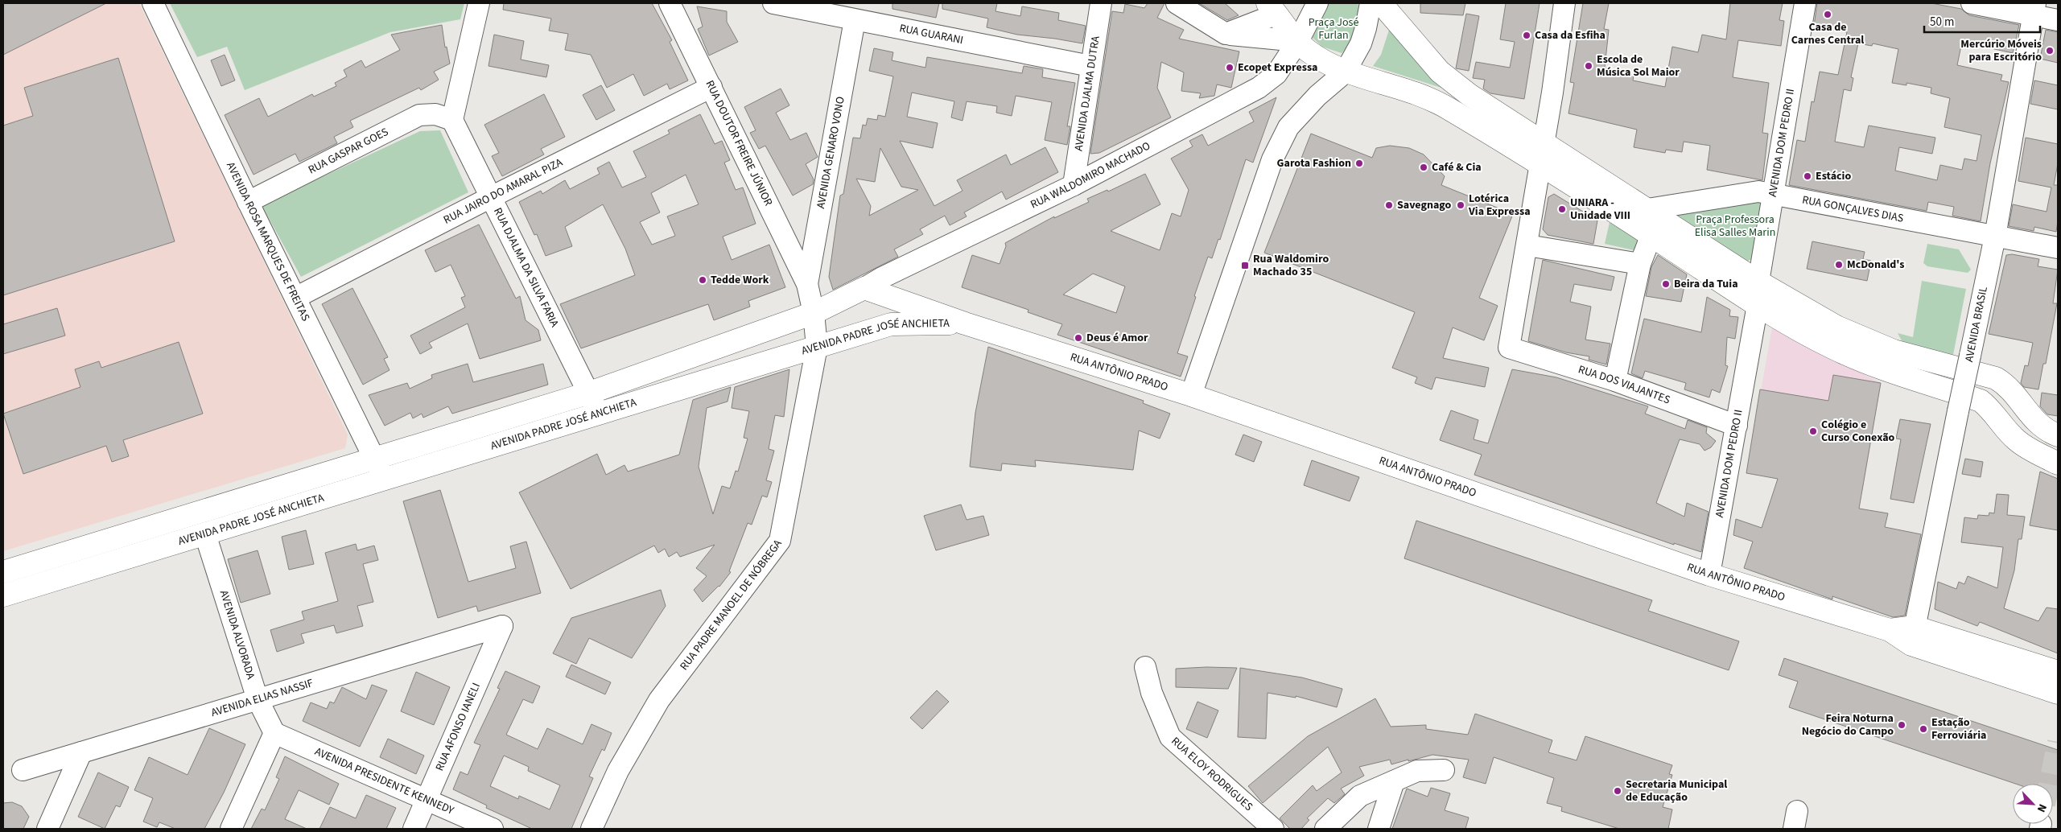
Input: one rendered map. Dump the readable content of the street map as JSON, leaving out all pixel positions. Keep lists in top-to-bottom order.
{
  "streets": {
    "main road": ["AVENIDA PADRE JOSÉ ANCHIETA", "RUA ANTÔNIO PRADO"],
    "street": [
      "RUA GUARANI",
      "AVENIDA DJALMA DUTRA",
      "AVENIDA DOM PEDRO II",
      "RUA DOUTOR FREIRE JÚNIOR",
      "RUA GASPAR GOES",
      "AVENIDA GENARO VONO",
      "RUA WALDOMIRO MACHADO",
      "RUA JAIRO DO AMARAL PIZA",
      "RUA GONÇALVES DIAS",
      "AVENIDA ROSA MARQUES DE FREITAS",
      "RUA DJALMA DA SILVA FARIA",
      "AVENIDA BRASIL",
      "RUA DOS VIAJANTES",
      "RUA PADRE MANOEL DE NÓBREGA",
      "AVENIDA ALVORADA",
      "AVENIDA ELIAS NASSIF",
      "RUA AFONSO IANELI",
      "RUA ELOY RODRIGUES",
      "AVENIDA PRESIDENTE KENNEDY"
    ]
  },
  "crossings": [
    ["RUA GUARANI", "AVENIDA DJALMA DUTRA"],
    ["RUA GUARANI", "AVENIDA GENARO VONO"],
    ["AVENIDA DJALMA DUTRA", "RUA WALDOMIRO MACHADO"],
    ["AVENIDA DOM PEDRO II", "RUA GONÇALVES DIAS"],
    ["AVENIDA DOM PEDRO II", "RUA ANTÔNIO PRADO"],
    ["AVENIDA DOM PEDRO II", "RUA DOS VIAJANTES"],
    ["RUA DOUTOR FREIRE JÚNIOR", "AVENIDA GENARO VONO"],
    ["RUA DOUTOR FREIRE JÚNIOR", "RUA JAIRO DO AMARAL PIZA"],
    ["RUA DOUTOR FREIRE JÚNIOR", "RUA PADRE MANOEL DE NÓBREGA"],
    ["RUA GASPAR GOES", "AVENIDA ROSA MARQUES DE FREITAS"],
    ["RUA GASPAR GOES", "RUA DJALMA DA SILVA FARIA"],
    ["AVENIDA GENARO VONO", "RUA PADRE MANOEL DE NÓBREGA"],
    ["RUA WALDOMIRO MACHADO", "AVENIDA PADRE JOSÉ ANCHIETA"],
    ["RUA JAIRO DO AMARAL PIZA", "AVENIDA ROSA MARQUES DE FREITAS"],
    ["RUA JAIRO DO AMARAL PIZA", "RUA DJALMA DA SILVA FARIA"],
    ["RUA GONÇALVES DIAS", "AVENIDA BRASIL"],
    ["AVENIDA ROSA MARQUES DE FREITAS", "AVENIDA PADRE JOSÉ ANCHIETA"],
    ["RUA DJALMA DA SILVA FARIA", "AVENIDA PADRE JOSÉ ANCHIETA"],
    ["AVENIDA BRASIL", "RUA ANTÔNIO PRADO"],
    ["AVENIDA PADRE JOSÉ ANCHIETA", "RUA ANTÔNIO PRADO"],
    ["AVENIDA PADRE JOSÉ ANCHIETA", "RUA PADRE MANOEL DE NÓBREGA"],
    ["AVENIDA PADRE JOSÉ ANCHIETA", "AVENIDA ALVORADA"],
    ["AVENIDA ALVORADA", "AVENIDA ELIAS NASSIF"],
    ["AVENIDA ALVORADA", "AVENIDA PRESIDENTE KENNEDY"],
    ["AVENIDA ELIAS NASSIF", "RUA AFONSO IANELI"],
    ["RUA AFONSO IANELI", "AVENIDA PRESIDENTE KENNEDY"]
  ],
  "parks": ["Praça José Furlan", "Praça Professora Elisa Salles Marin"],
  "places": {
    "other": [
      "Casa de Carnes Central",
      "Casa da Esfiha",
      "Mercúrio Móveis para Escritório",
      "Escola de Música Sol Maior",
      "Ecopet Expressa",
      "Garota Fashion",
      "Café & Cia",
      "Estácio",
      "Savegnago",
      "Lotérica Via Expressa",
      "UNIARA - Unidade VIII",
      "McDonald's",
      "Tedde Work",
      "Beira da Tuia",
      "Deus é Amor",
      "Colégio e Curso Conexão",
      "Feira Noturna Negócio do Campo",
      "Estação Ferroviária",
      "Secretaria Municipal de Educação"
    ],
    "transit": ["Rua Waldomiro Machado 35"]
  },
  "scale_bar": "50 m",
  "north": "bottom right"
}
